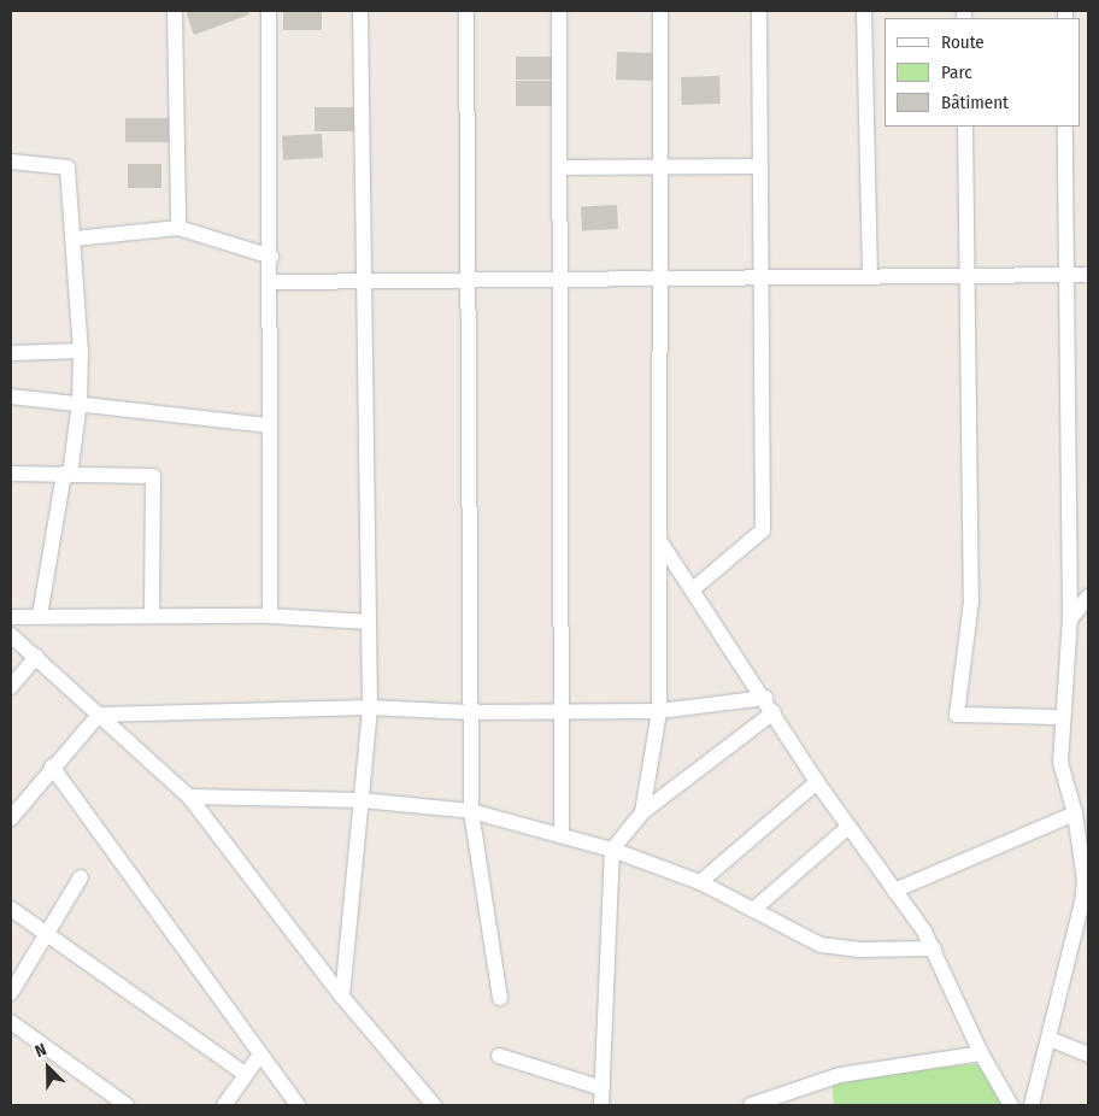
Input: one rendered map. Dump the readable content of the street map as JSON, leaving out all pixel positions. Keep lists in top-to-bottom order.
{
  "legend": ["Route", "Parc", "Bâtiment"],
  "north": "top left"
}
